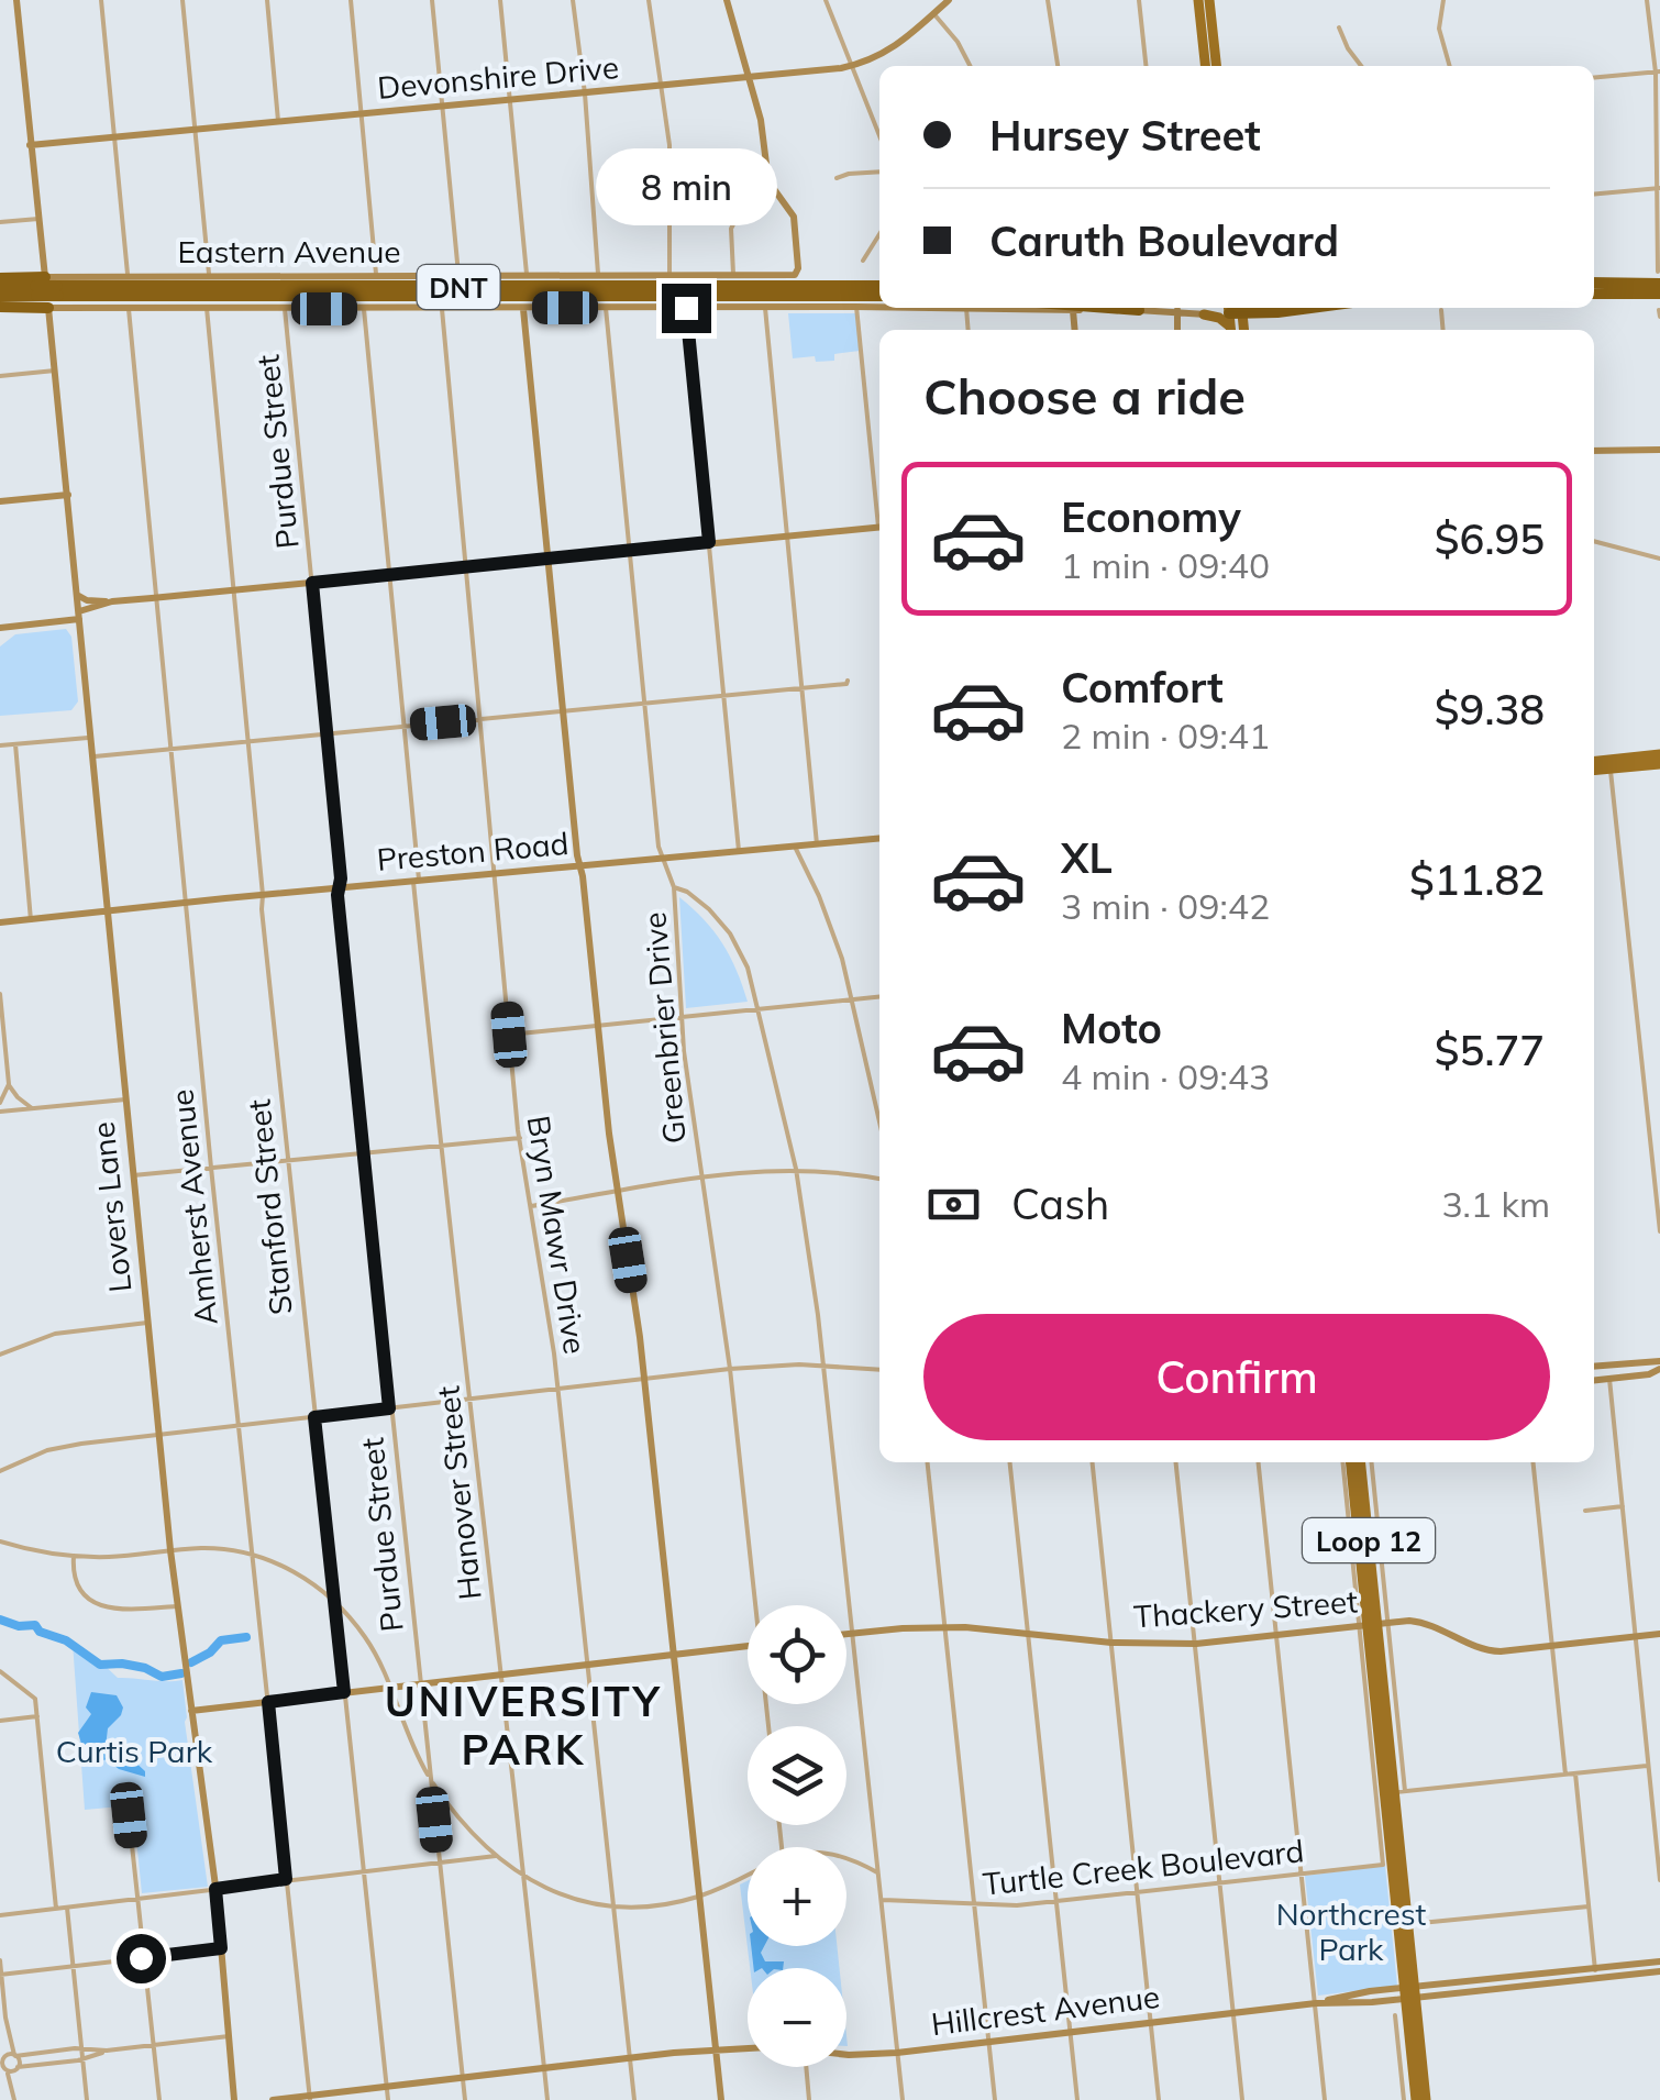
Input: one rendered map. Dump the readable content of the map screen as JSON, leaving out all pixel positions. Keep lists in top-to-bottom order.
{
  "streets": {
    "highway": ["DNT"],
    "main road": ["Loop 12"],
    "street": [
      "Devonshire Drive",
      "Eastern Avenue",
      "Purdue Street",
      "Preston Road",
      "Greenbrier Drive",
      "Lovers Lane",
      "Amherst Avenue",
      "Stanford Street",
      "Bryn Mawr Drive",
      "Hanover Street",
      "Thackery Street",
      "Turtle Creek Boulevard",
      "Hillcrest Avenue"
    ]
  },
  "crossings": [
    ["Devonshire Drive", "Eastern Avenue"],
    ["Devonshire Drive", "Lovers Lane"],
    ["Eastern Avenue", "DNT"],
    ["Eastern Avenue", "Lovers Lane"],
    ["DNT", "Lovers Lane"],
    ["Purdue Street", "Preston Road"],
    ["Preston Road", "Greenbrier Drive"],
    ["Preston Road", "Lovers Lane"],
    ["Preston Road", "Amherst Avenue"],
    ["Preston Road", "Stanford Street"],
    ["Preston Road", "Bryn Mawr Drive"],
    ["Preston Road", "Hanover Street"],
    ["Loop 12", "Thackery Street"],
    ["Loop 12", "Turtle Creek Boulevard"],
    ["Loop 12", "Hillcrest Avenue"],
    ["Thackery Street", "Turtle Creek Boulevard"]
  ],
  "districts": ["UNIVERSITY PARK"],
  "parks": ["Curtis Park", "Northcrest Park"],
  "page": {
    "banner": ["Hursey Street", "Caruth Boulevard"],
    "bubble": "8 min",
    "heading": "Choose a ride",
    "list": [
      {
        "name": "Economy",
        "note": "1 min · 09:40",
        "value": "$6.95"
      },
      {
        "name": "Comfort",
        "note": "2 min · 09:41",
        "value": "$9.38"
      },
      {
        "name": "XL",
        "note": "3 min · 09:42",
        "value": "$11.82"
      },
      {
        "name": "Moto",
        "note": "4 min · 09:43",
        "value": "$5.77"
      }
    ],
    "pay": ["Cash", "3.1 km"],
    "buttons": "Confirm",
    "map_buttons": ["+", "−"]
  }
}
